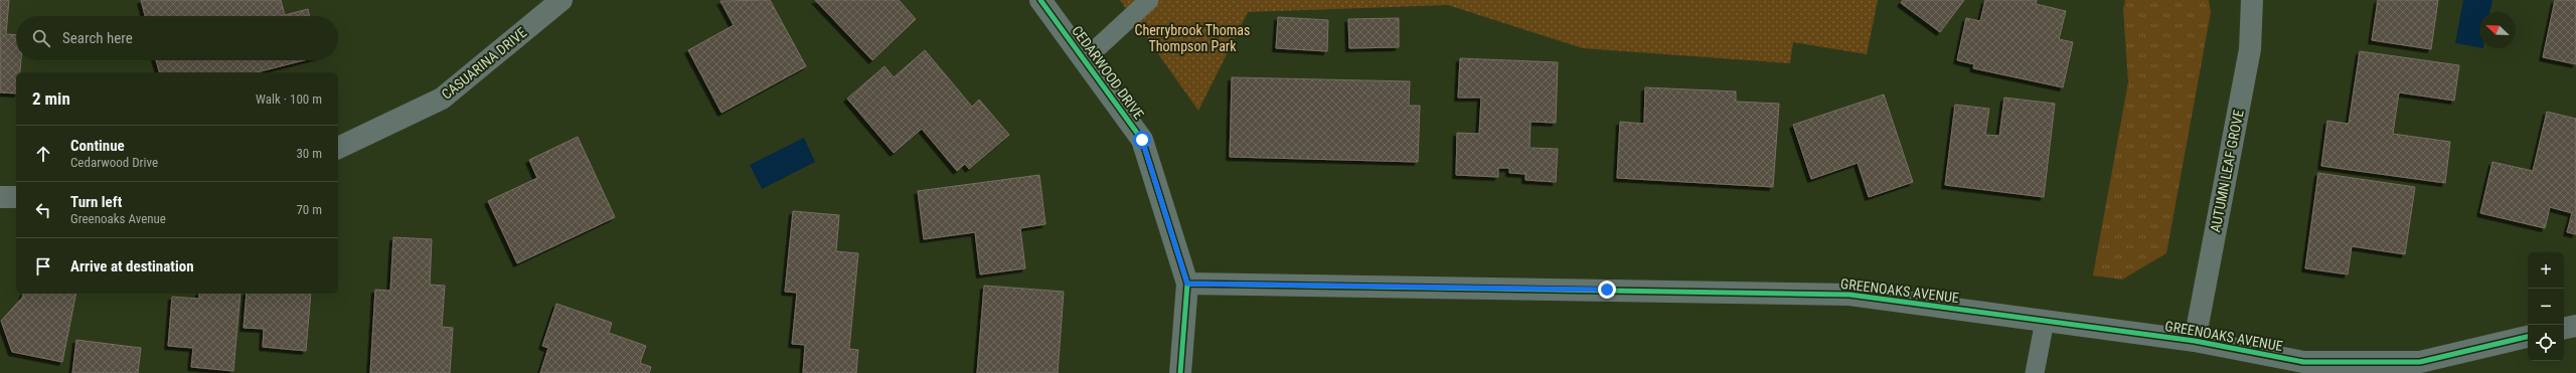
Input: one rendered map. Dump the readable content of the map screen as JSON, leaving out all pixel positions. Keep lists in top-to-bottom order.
{
  "streets": {
    "street": [
      "CASUARINA DRIVE",
      "CEDARWOOD DRIVE",
      "AUTUMN LEAF GROVE",
      "GREENOAKS AVENUE"
    ]
  },
  "crossings": [
    ["CEDARWOOD DRIVE", "GREENOAKS AVENUE"],
    ["AUTUMN LEAF GROVE", "GREENOAKS AVENUE"]
  ],
  "parks": ["Cherrybrook Thomas Thompson Park"],
  "north": "top left",
  "page": {
    "search": "Search here",
    "heading": ["2 min", "Walk · 100 m"],
    "list": [
      ["Continue", "Cedarwood Drive", "30 m"],
      ["Turn left", "Greenoaks Avenue", "70 m"],
      "Arrive at destination"
    ],
    "map_buttons": ["+", "−"]
  }
}
